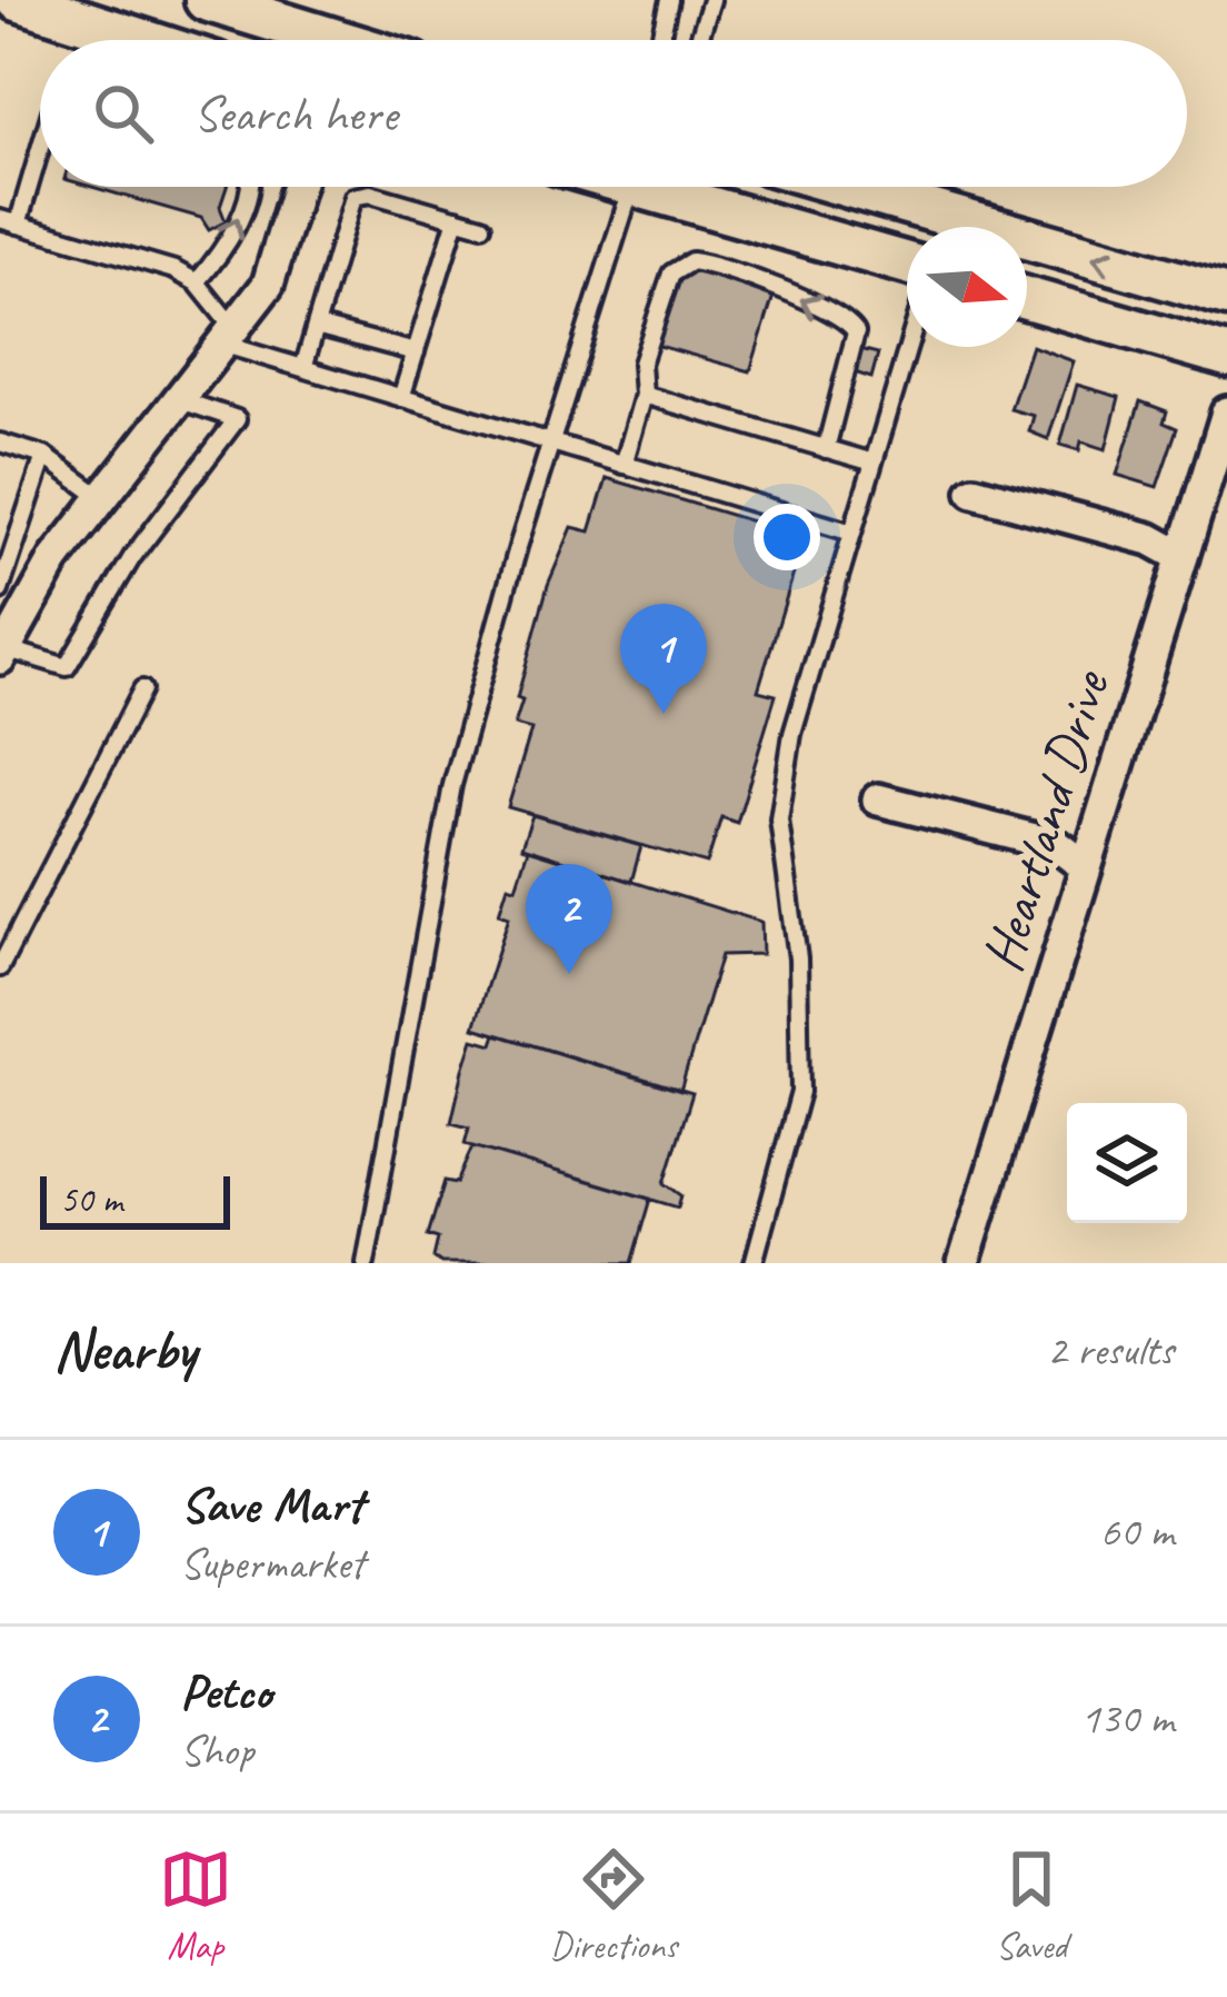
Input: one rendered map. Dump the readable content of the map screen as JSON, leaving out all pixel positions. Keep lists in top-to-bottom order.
{
  "streets": {
    "street": ["Heartland Drive"]
  },
  "scale_bar": "50 m",
  "north": "right",
  "page": {
    "search": "Search here",
    "pins": ["1", "2"],
    "scale": "50 m",
    "heading": ["Nearby", "2 results"],
    "list": [
      {
        "mark": "1",
        "name": "Save Mart",
        "note": "Supermarket",
        "value": "60 m"
      },
      {
        "mark": "2",
        "name": "Petco",
        "note": "Shop",
        "value": "130 m"
      }
    ],
    "nav": ["Map", "Directions", "Saved"]
  }
}
